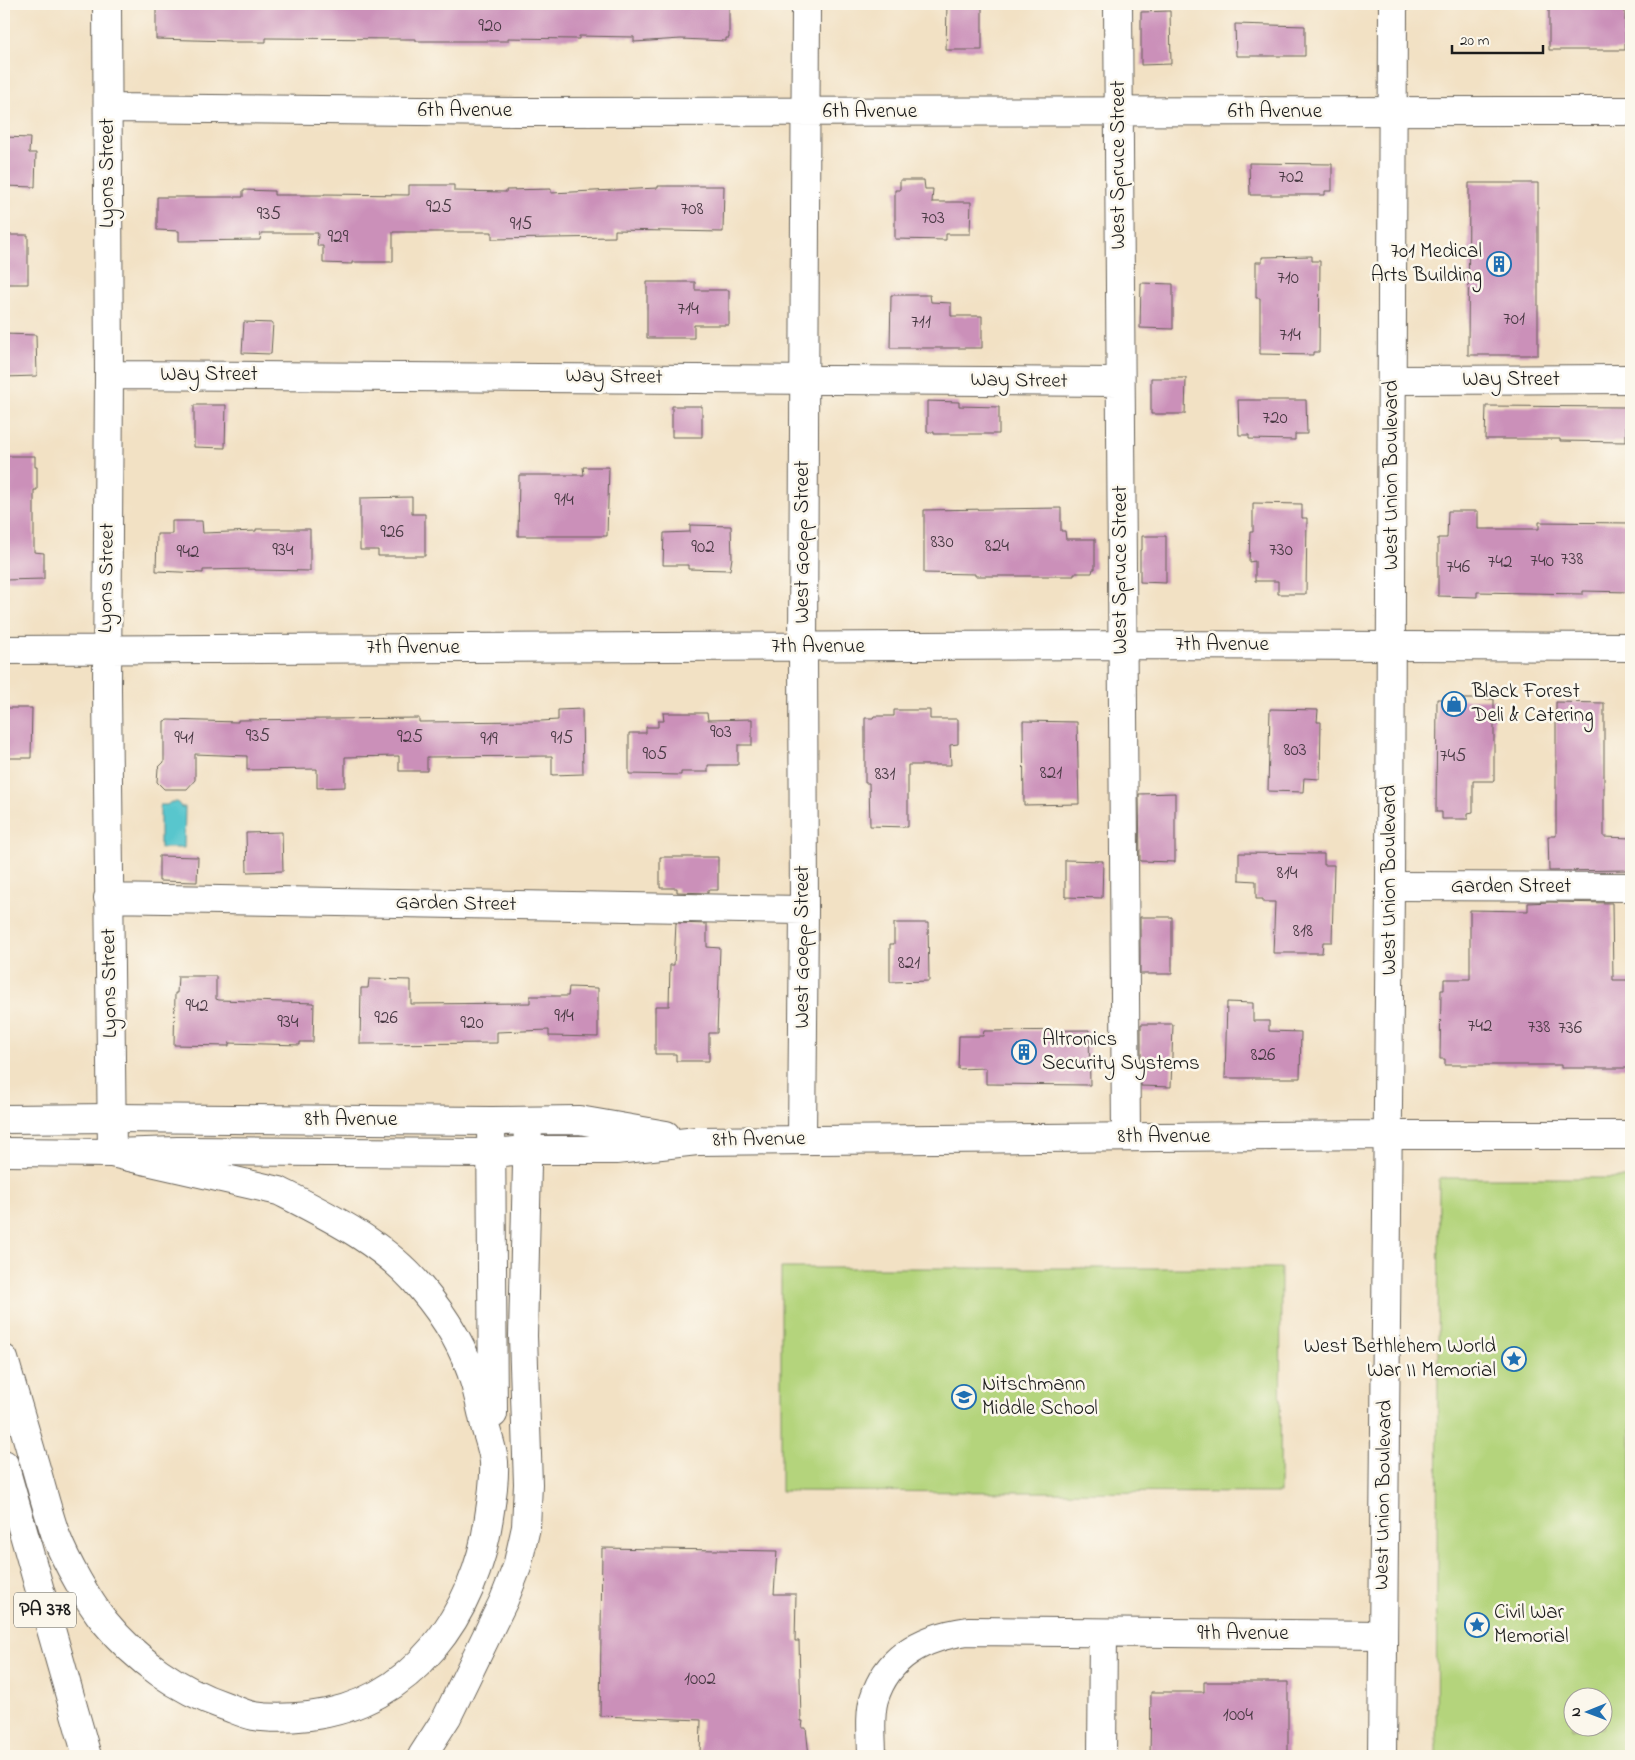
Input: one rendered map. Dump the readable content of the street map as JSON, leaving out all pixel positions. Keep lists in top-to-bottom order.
{
  "streets": {
    "main road": [
      "6th Avenue",
      "West Spruce Street",
      "Lyons Street",
      "Way Street",
      "West Union Boulevard",
      "West Goepp Street",
      "7th Avenue",
      "Garden Street",
      "8th Avenue",
      "PA 378",
      "9th Avenue"
    ]
  },
  "crossings": [
    ["6th Avenue", "West Spruce Street"],
    ["6th Avenue", "Lyons Street"],
    ["6th Avenue", "West Union Boulevard"],
    ["6th Avenue", "West Goepp Street"],
    ["West Spruce Street", "Way Street"],
    ["West Spruce Street", "7th Avenue"],
    ["West Spruce Street", "8th Avenue"],
    ["Lyons Street", "Way Street"],
    ["Lyons Street", "7th Avenue"],
    ["Lyons Street", "Garden Street"],
    ["Lyons Street", "8th Avenue"],
    ["Way Street", "West Union Boulevard"],
    ["Way Street", "West Goepp Street"],
    ["West Union Boulevard", "7th Avenue"],
    ["West Union Boulevard", "Garden Street"],
    ["West Union Boulevard", "8th Avenue"],
    ["West Union Boulevard", "9th Avenue"],
    ["West Goepp Street", "7th Avenue"],
    ["West Goepp Street", "Garden Street"],
    ["West Goepp Street", "8th Avenue"]
  ],
  "places": {
    "building": ["701 Medical Arts Building", "Altronics Security Systems"],
    "shop": ["Black Forest Deli & Catering"],
    "place": ["West Bethlehem World War II Memorial", "Civil War Memorial"],
    "school or university": ["Nitschmann Middle School"]
  },
  "house_numbers": [
    "920",
    "702",
    "925",
    "708",
    "935",
    "703",
    "915",
    "929",
    "710",
    "714",
    "701",
    "711",
    "714",
    "720",
    "914",
    "926",
    "830",
    "824",
    "902",
    "934",
    "730",
    "942",
    "738",
    "740",
    "742",
    "746",
    "903",
    "935",
    "925",
    "941",
    "915",
    "919",
    "803",
    "905",
    "745",
    "821",
    "831",
    "814",
    "818",
    "821",
    "942",
    "914",
    "926",
    "934",
    "920",
    "742",
    "738",
    "736",
    "826",
    "1002",
    "1004"
  ],
  "scale_bar": "20 m",
  "north": "left"
}
